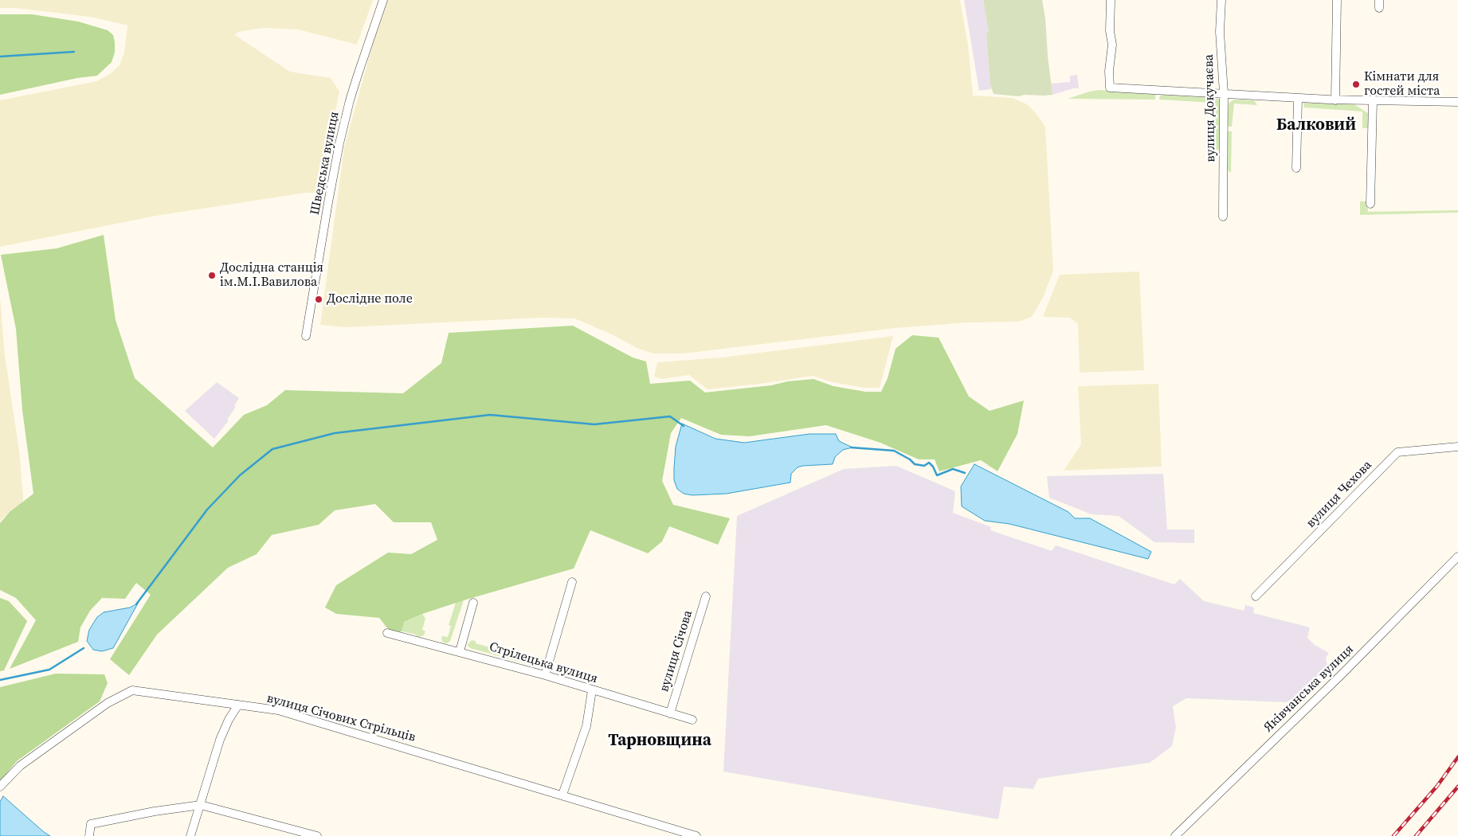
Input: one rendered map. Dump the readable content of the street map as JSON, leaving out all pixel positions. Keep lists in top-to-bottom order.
{
  "streets": {
    "street": [
      "вулиця Докучаєва",
      "Шведська вулиця",
      "вулиця Чехова",
      "вулиця Січова",
      "Стрілецька вулиця",
      "Яківчанська вулиця",
      "вулиця Січових Стрільців"
    ]
  },
  "crossings": [
    ["вулиця Січова", "Стрілецька вулиця"]
  ],
  "districts": ["Балковий", "Тарновщина"],
  "places": ["Кімнати для гостей міста", "Дослідна станція ім.М.І.Вавилова", "Дослідне поле"]
}
